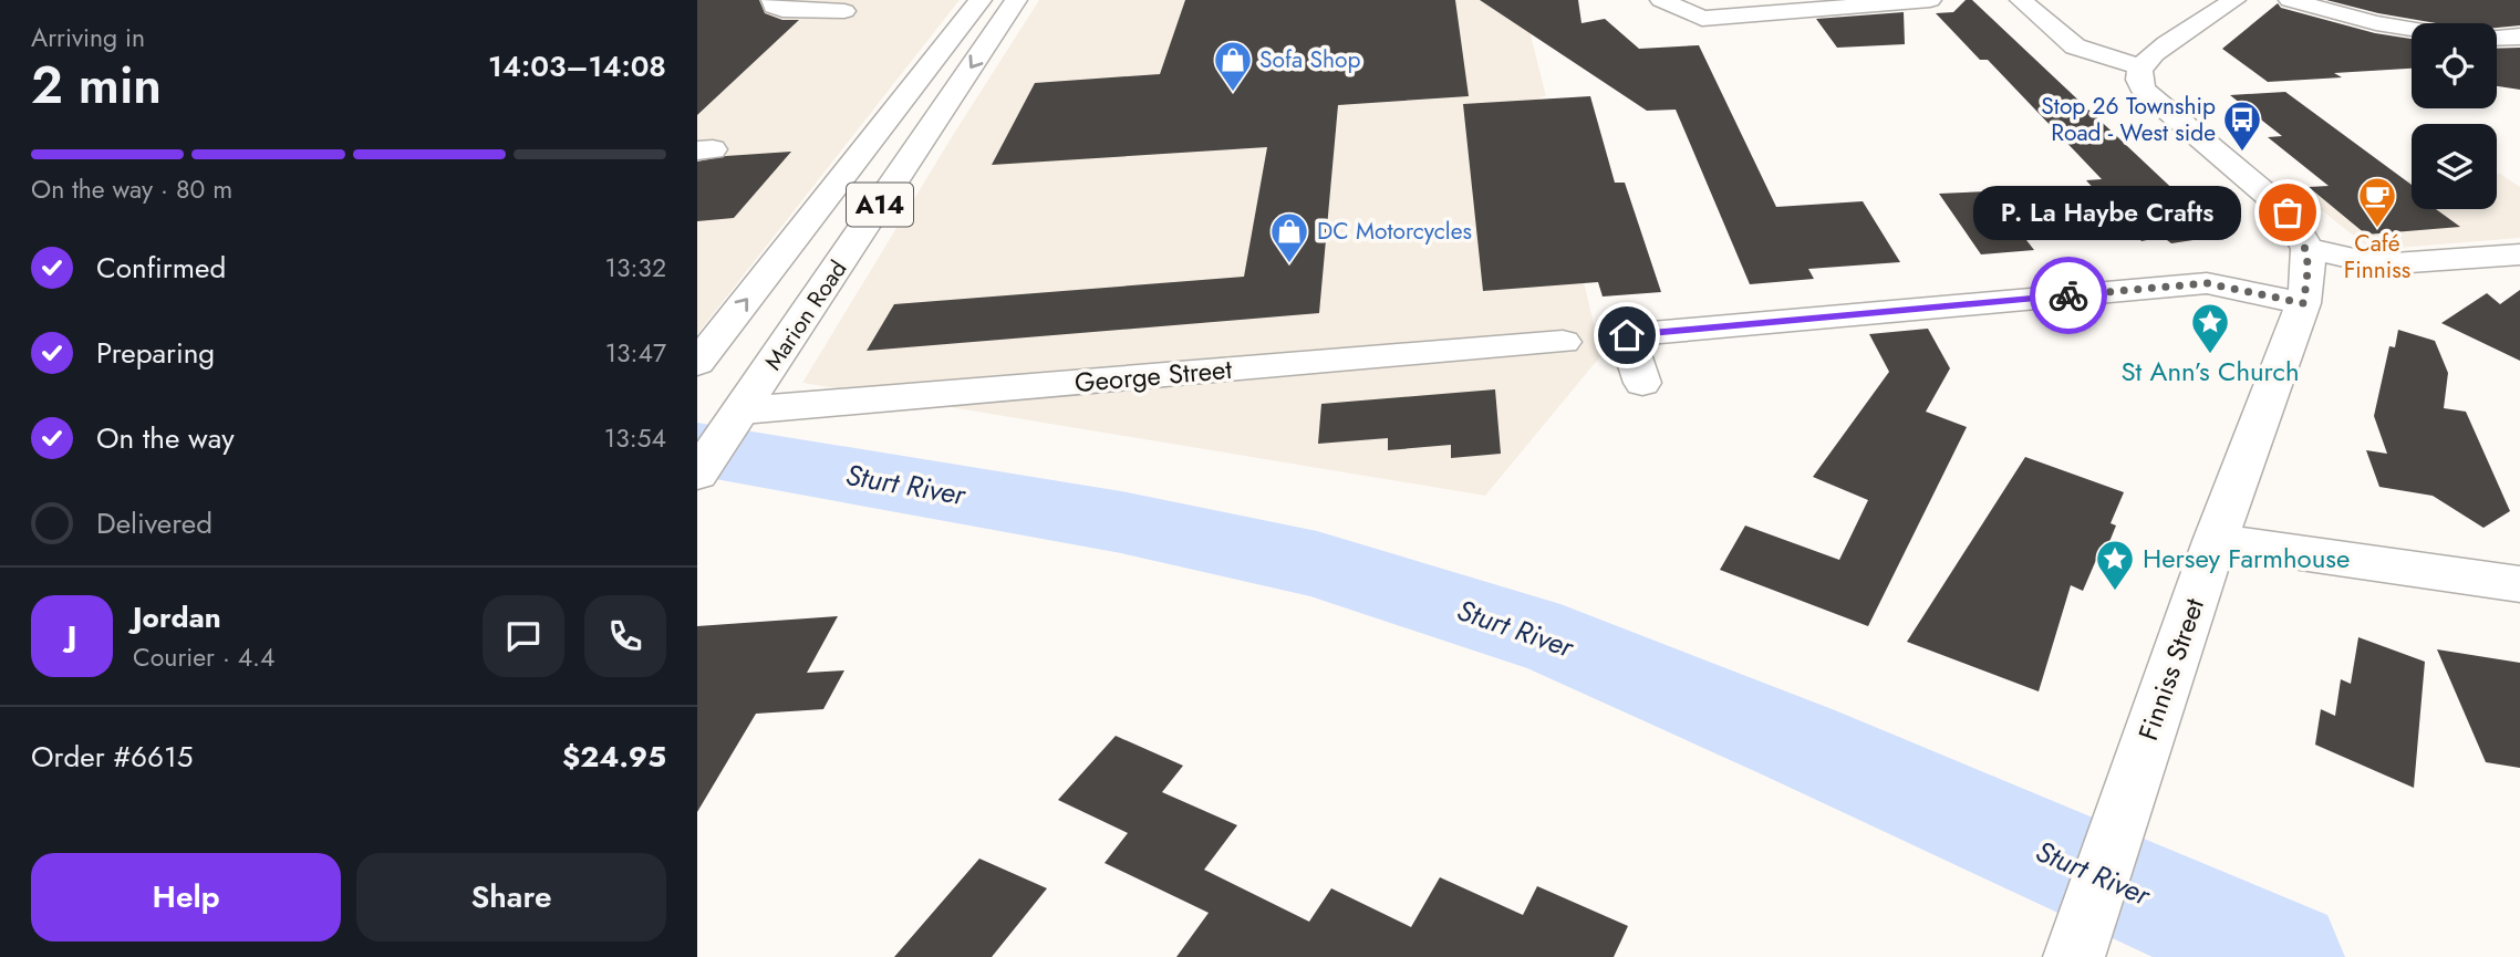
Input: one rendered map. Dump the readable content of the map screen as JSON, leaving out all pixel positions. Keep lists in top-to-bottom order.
{
  "streets": {
    "street": [
      "A14",
      "Marion Road",
      "George Street",
      "Finniss Street"
    ]
  },
  "crossings": [
    ["Marion Road", "George Street"]
  ],
  "water": ["Sturt River"],
  "places": {
    "shop": ["Sofa Shop", "DC Motorcycles"],
    "bus stop": ["Stop 26 Township Road - West side"],
    "other": ["P. La Haybe Crafts"],
    "cafe": ["Café Finniss"],
    "place": ["St Ann’s Church", "Hersey Farmhouse"]
  },
  "page": {
    "heading": ["2 min", "Arriving in", "14:03–14:08"],
    "panel": [
      "Jordan",
      "Courier · 4.4",
      "Order #6615",
      "$24.95"
    ],
    "bar": "On the way · 80 m",
    "bubble": "P. La Haybe Crafts",
    "list": [
      ["Confirmed", "13:32"],
      ["Preparing", "13:47"],
      ["On the way", "13:54"],
      "Delivered"
    ],
    "round": "J",
    "buttons": ["Help", "Share"]
  }
}
